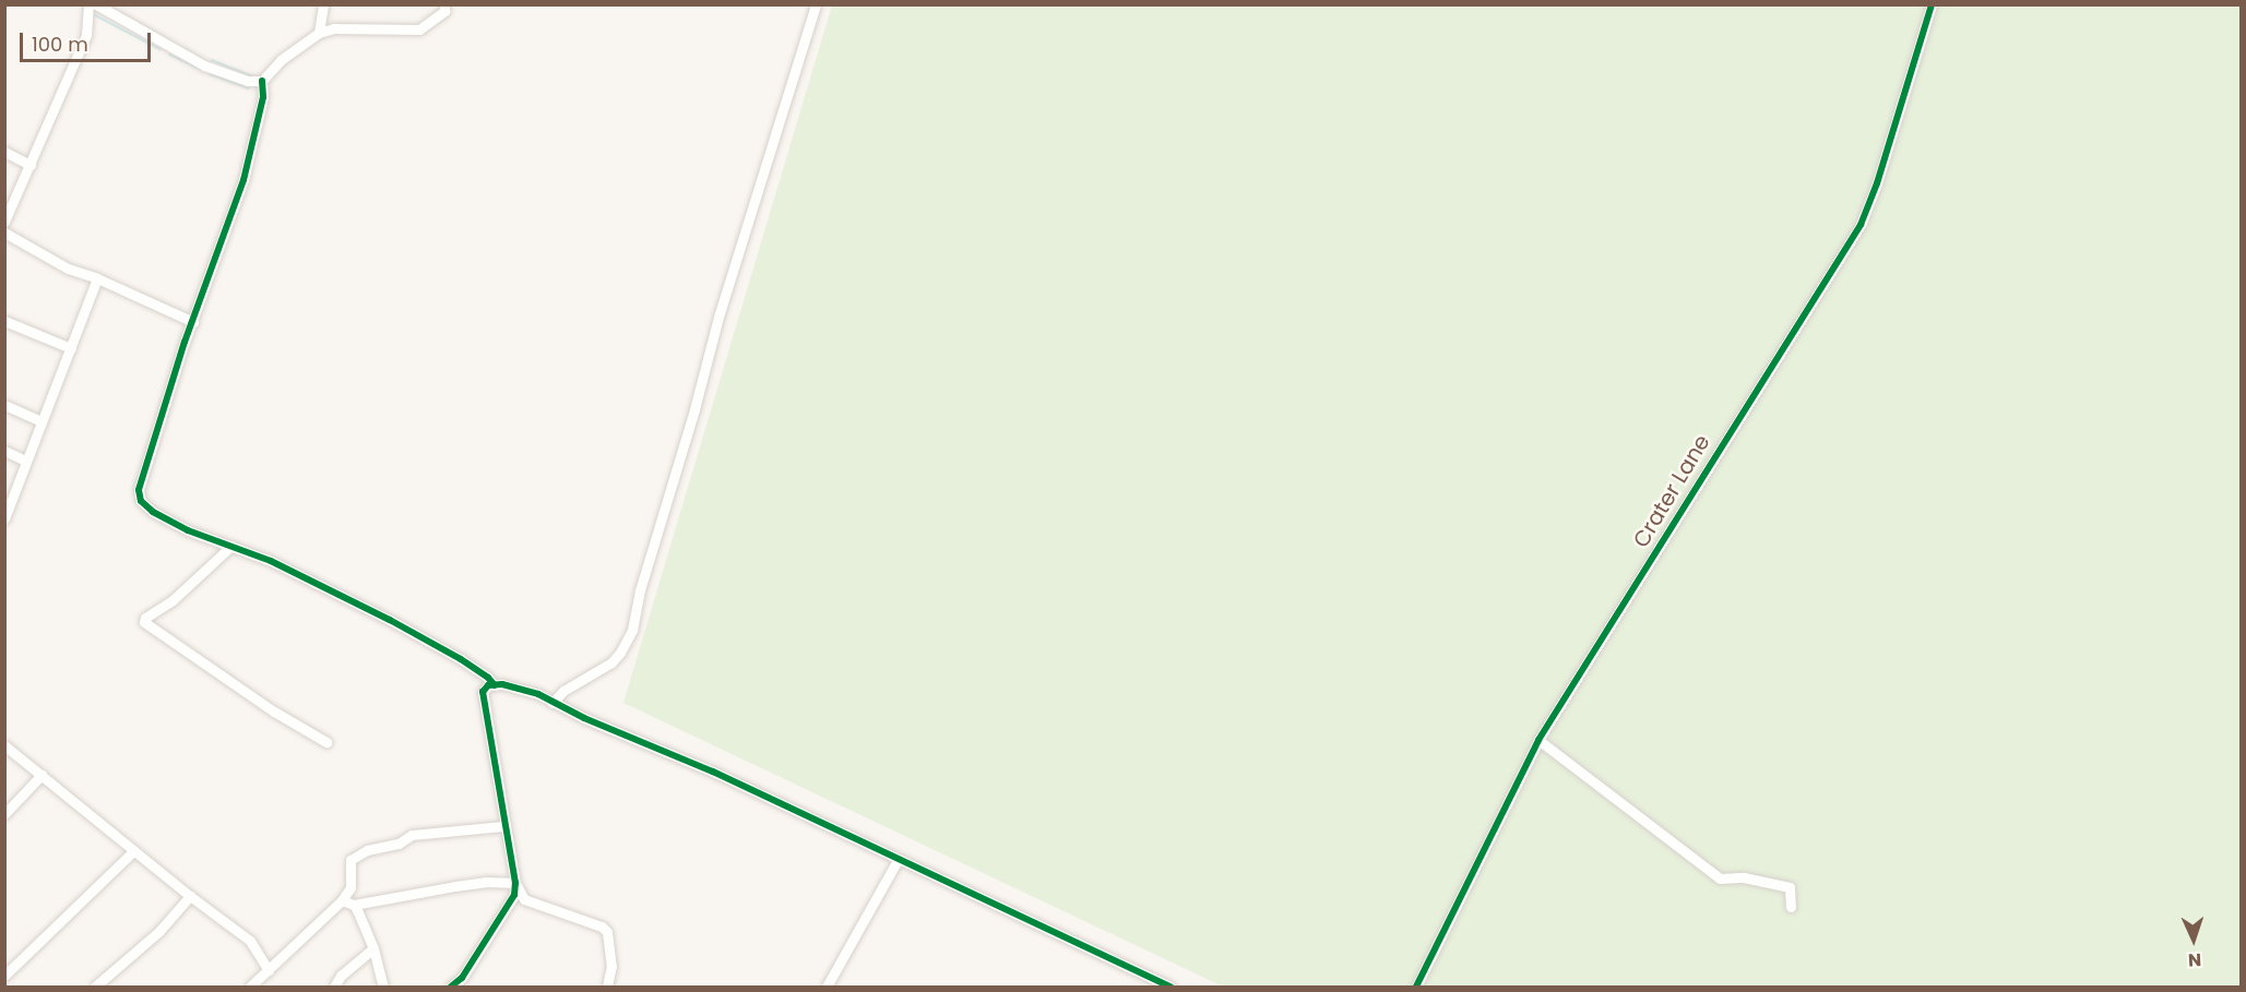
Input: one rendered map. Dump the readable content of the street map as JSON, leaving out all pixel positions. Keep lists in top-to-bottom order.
{
  "streets": {
    "street": ["Crater Lane"]
  },
  "scale_bar": "100 m",
  "north": "bottom"
}
